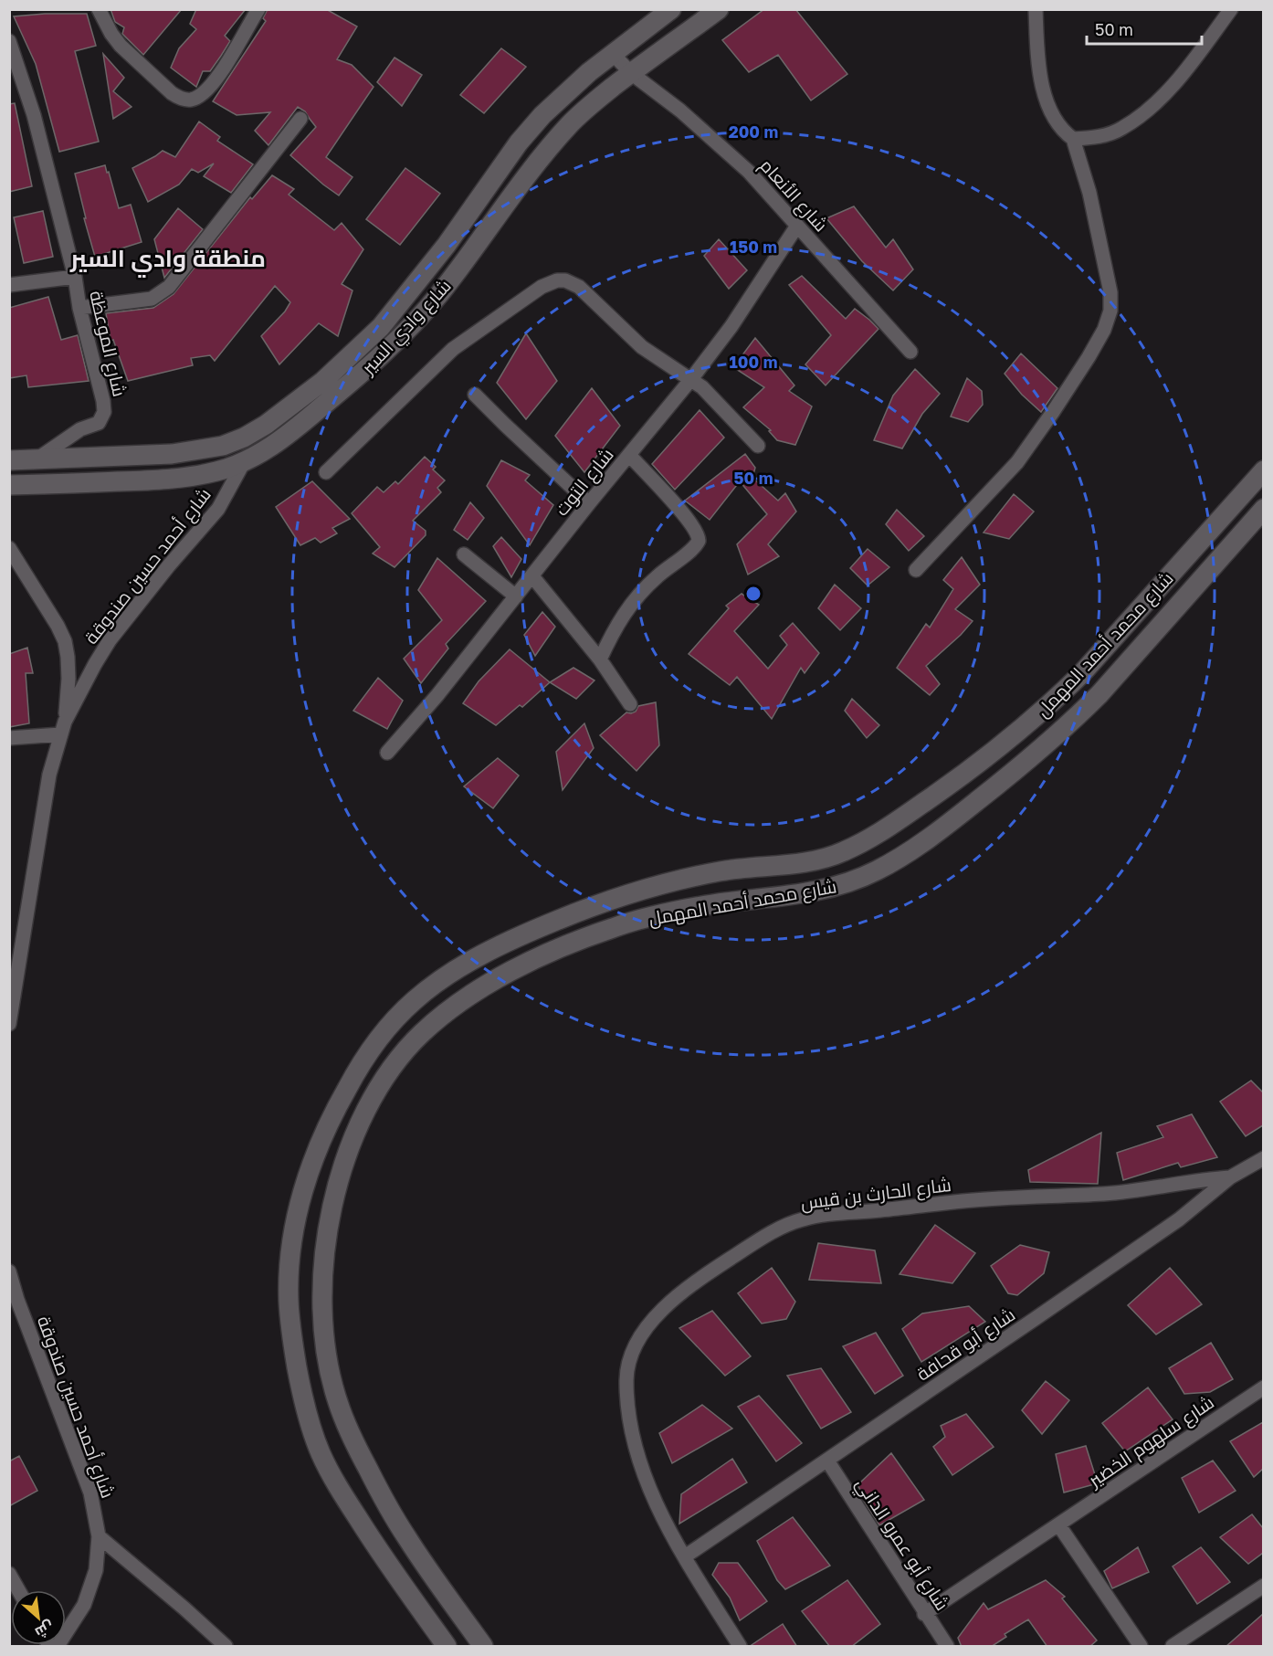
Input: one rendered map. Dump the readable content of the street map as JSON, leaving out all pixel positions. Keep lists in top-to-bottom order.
{
  "streets": {
    "main road": ["شارع وادي السير", "شارع محمد أحمد المهمل"],
    "street": [
      "شارع الأنعام",
      "شارع الموعظة",
      "شارع التوت",
      "شارع أحمد حسين صندوقة",
      "شارع الحارث بن قيس",
      "شارع أبو قحافة",
      "شارع سلهوم الخضير",
      "شارع أبو عمرو الداني"
    ]
  },
  "crossings": [
    ["شارع الأنعام", "شارع وادي السير"],
    ["شارع الأنعام", "شارع التوت"],
    ["شارع وادي السير", "شارع الموعظة"],
    ["شارع وادي السير", "شارع أحمد حسين صندوقة"],
    ["شارع الحارث بن قيس", "شارع أبو قحافة"],
    ["شارع أبو قحافة", "شارع أبو عمرو الداني"],
    ["شارع سلهوم الخضير", "شارع أبو عمرو الداني"]
  ],
  "districts": ["منطقة وادي السير"],
  "scale_bar": "50 m",
  "north": "bottom right",
  "rings": [
    "200 m",
    "150 m",
    "100 m",
    "50 m"
  ]
}
